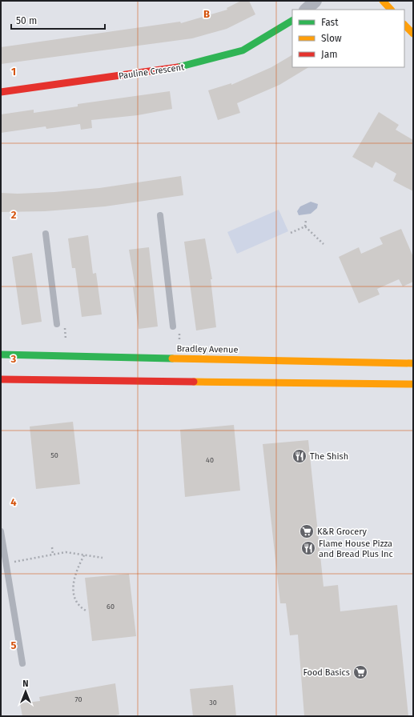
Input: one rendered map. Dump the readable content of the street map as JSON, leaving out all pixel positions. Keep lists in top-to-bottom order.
{
  "streets": {
    "main road": ["Pauline Crescent", "Bradley Avenue"]
  },
  "places": {
    "restaurant": ["The Shish", "Flame House Pizza and Bread Plus Inc"],
    "supermarket": ["K&R Grocery", "Food Basics"]
  },
  "house_numbers": [
    "50",
    "40",
    "60",
    "70",
    "30"
  ],
  "legend": ["Fast", "Slow", "Jam"],
  "scale_bar": "50 m",
  "north": "top",
  "grid": {
    "columns": ["B"],
    "rows": [
      "1",
      "2",
      "3",
      "4",
      "5"
    ]
  }
}
